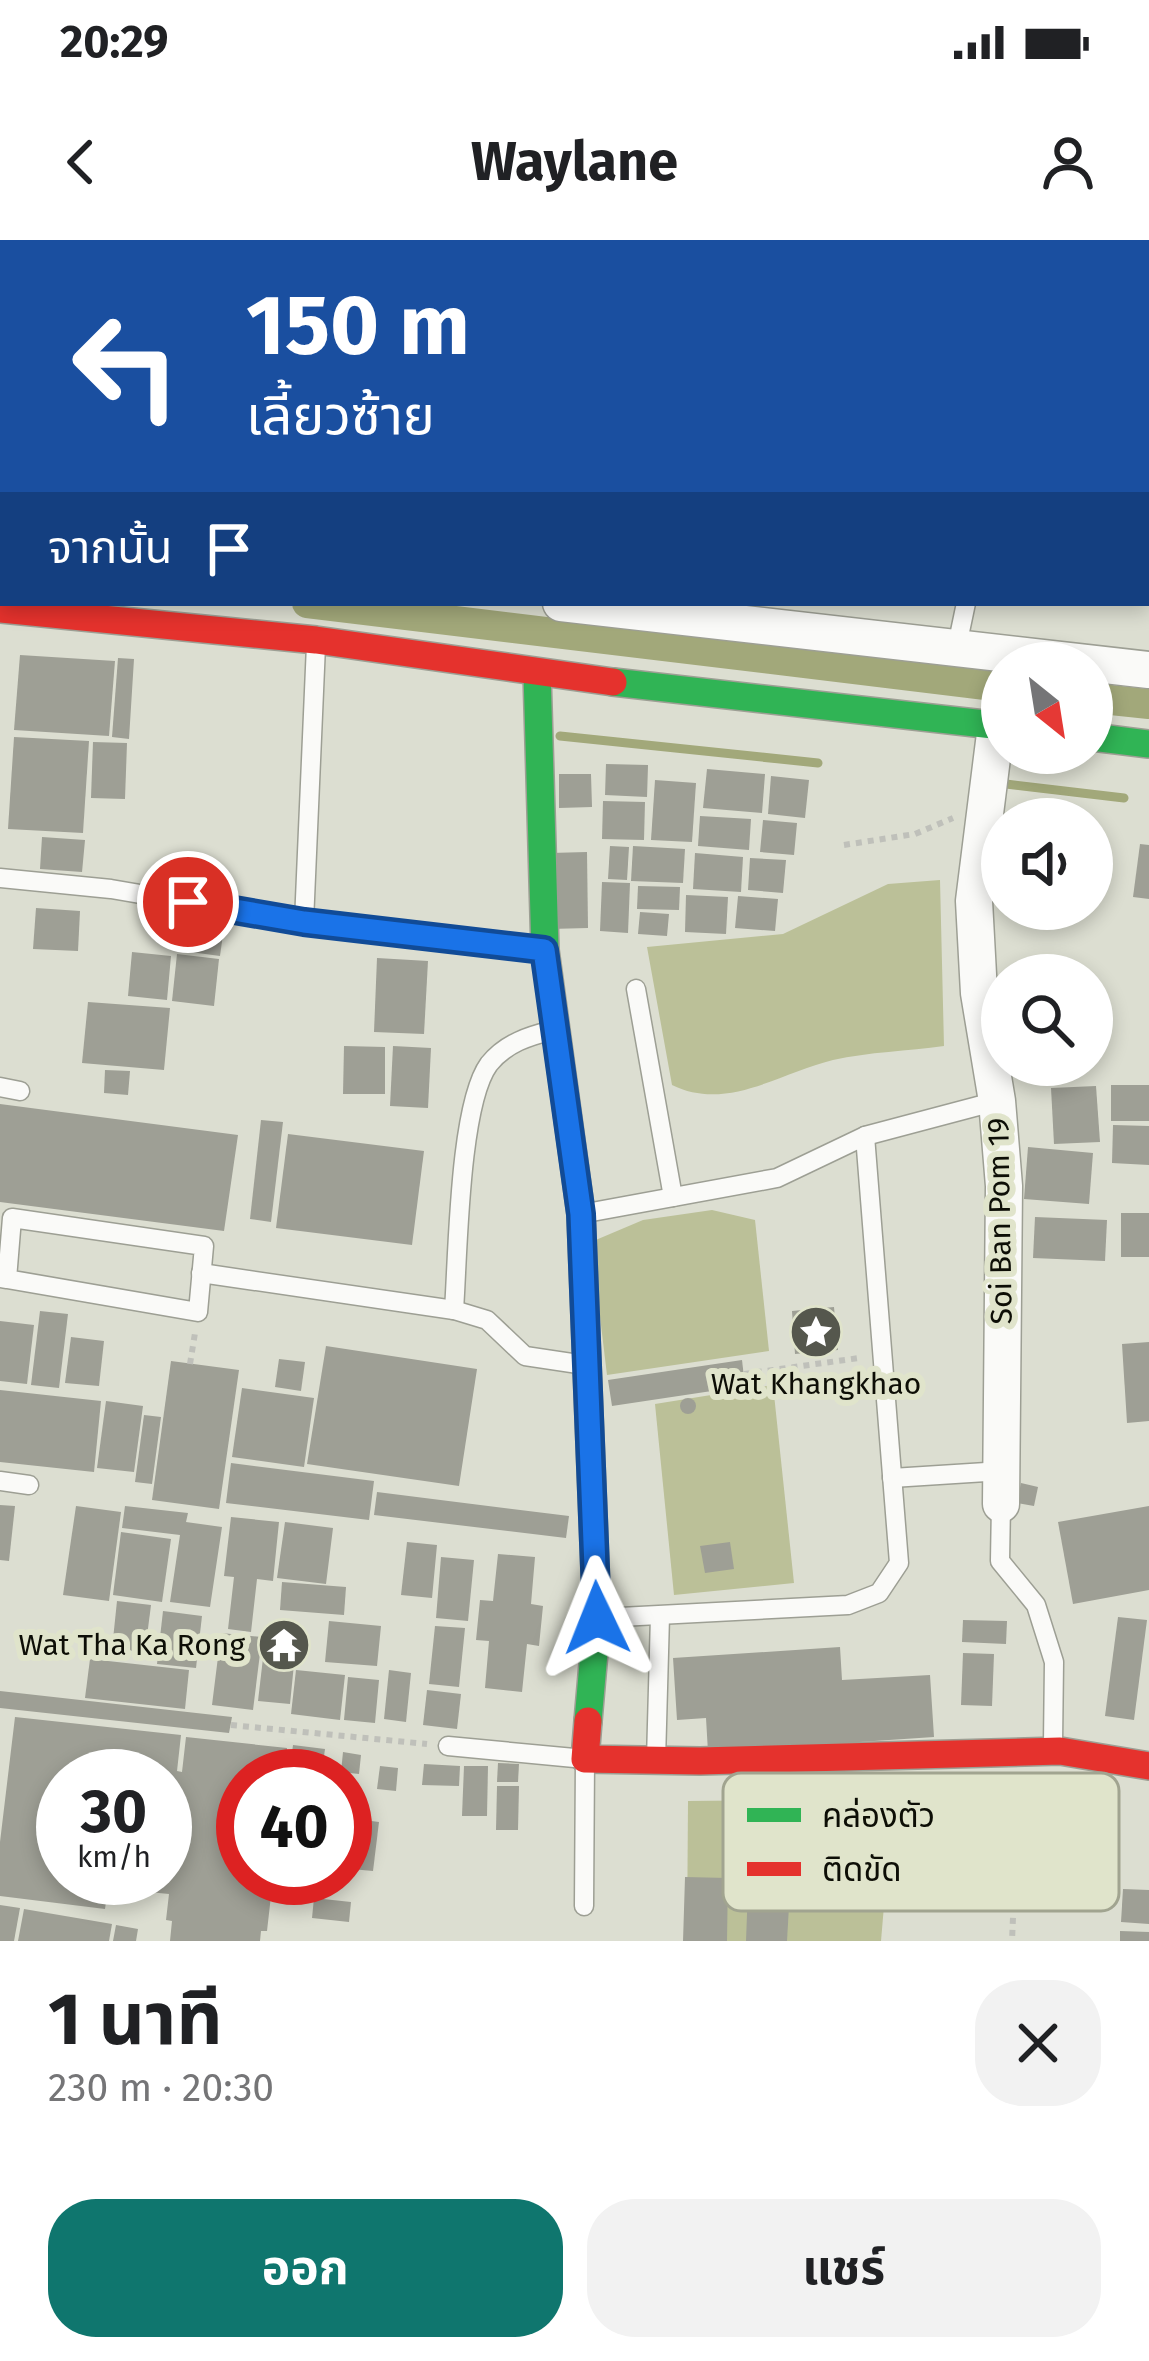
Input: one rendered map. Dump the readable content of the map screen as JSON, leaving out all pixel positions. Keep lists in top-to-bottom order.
{
  "streets": {
    "street": ["Soi Ban Pom 19"]
  },
  "places": {
    "place": ["Wat Khangkhao"],
    "temple": ["Wat Tha Ka Rong"]
  },
  "legend": ["คล่องตัว", "ติดขัด"],
  "north": "bottom right",
  "page": {
    "status": "20:29",
    "header": "Waylane",
    "turn": ["150 m", "เลี้ยวซ้าย"],
    "then": "จากนั้น",
    "speed": "30 km/h",
    "limit": "40",
    "heading": ["1 นาที", "230 m · 20:30"],
    "buttons": ["ออก", "แชร์"]
  }
}
